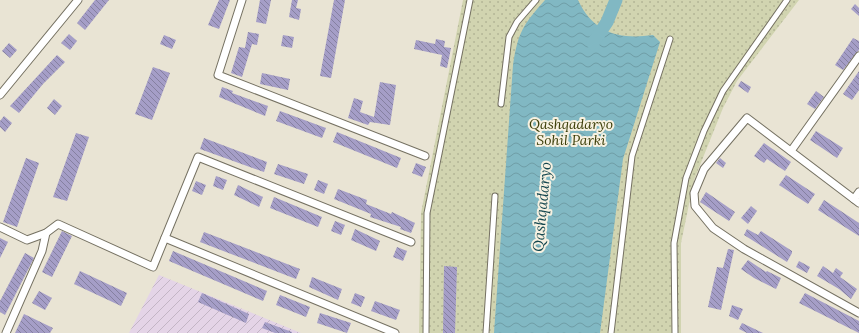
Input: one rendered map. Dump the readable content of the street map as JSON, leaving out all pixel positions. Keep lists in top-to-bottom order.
{
  "water": ["Qashqadaryo"],
  "parks": ["Qashqadaryo Sohil Parki"]
}
